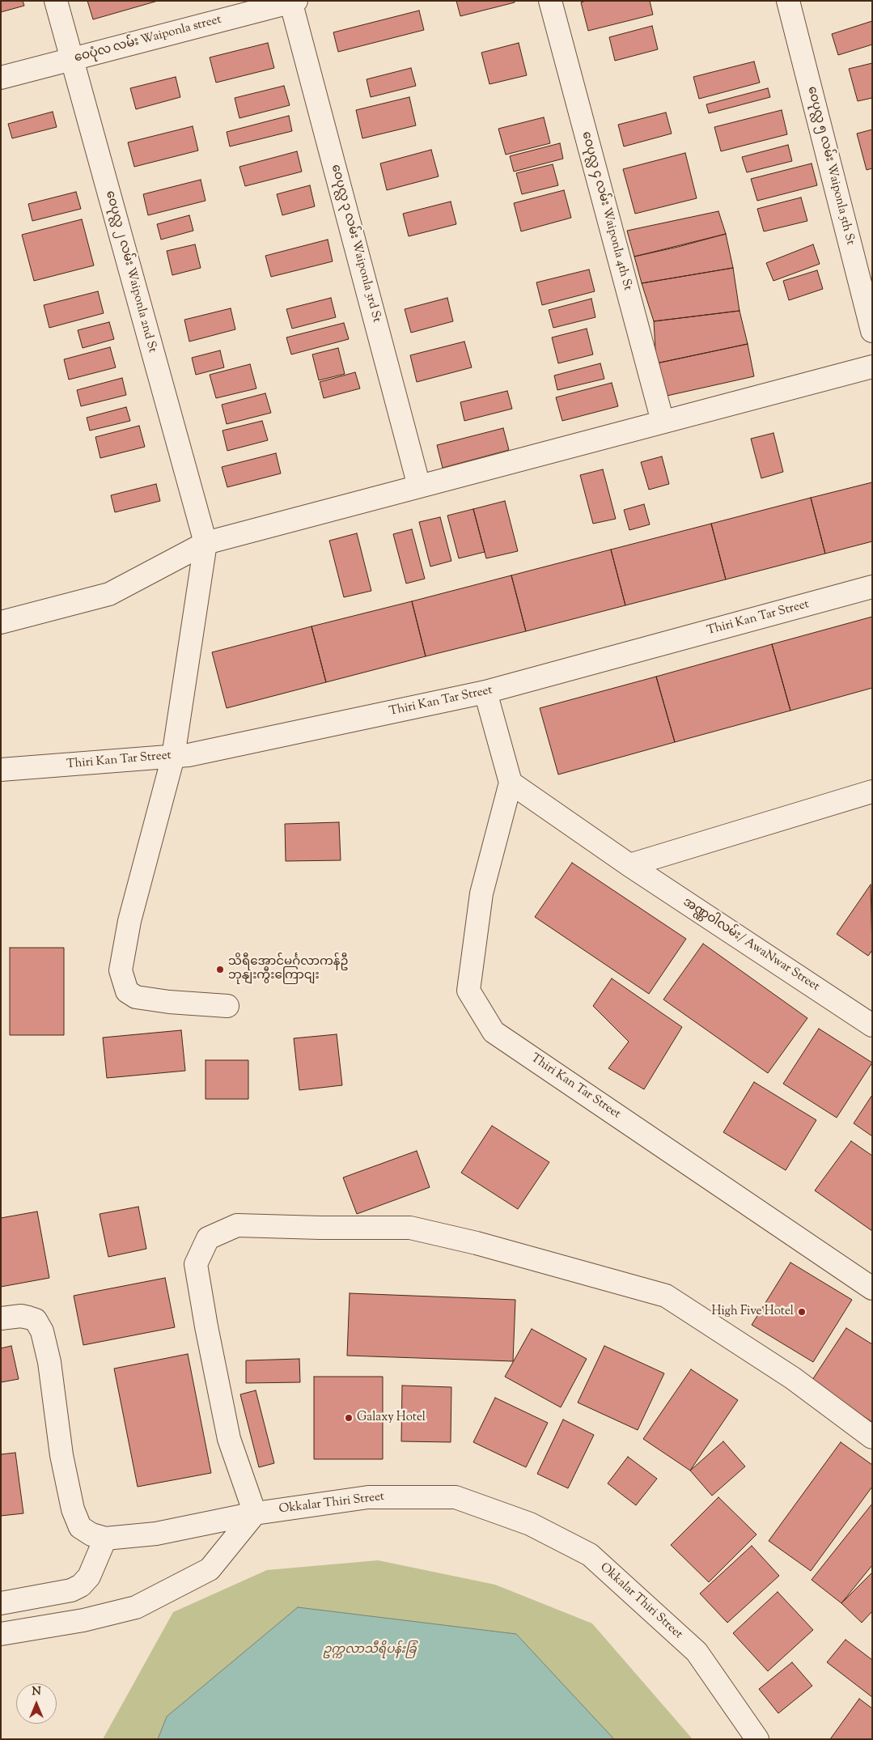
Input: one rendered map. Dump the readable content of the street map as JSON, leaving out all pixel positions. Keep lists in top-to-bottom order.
{
  "streets": {
    "street": [
      "ဝေပုံလ လမ်း Waiponla street",
      "ဝေပုလ္လ ၅ လမ်း Waiponla 5th St",
      "ဝေပုလ္လ ၄ လမ်း Waiponla 4th St",
      "ဝေပုလ္လ ၃ လမ်း Waiponla 3rd St",
      "ဝေပုလ္လ ၂ လမ်း Waiponla 2nd St",
      "Thiri Kan Tar Street",
      "အဏ္ဏဝါလမ်း/ AwaNwar Street",
      "Okkalar Thiri Street"
    ]
  },
  "crossings": [
    ["ဝေပုံလ လမ်း Waiponla street", "ဝေပုလ္လ ၃ လမ်း Waiponla 3rd St"],
    ["ဝေပုံလ လမ်း Waiponla street", "ဝေပုလ္လ ၂ လမ်း Waiponla 2nd St"],
    ["Thiri Kan Tar Street", "အဏ္ဏဝါလမ်း/ AwaNwar Street"]
  ],
  "parks": ["ဥက္ကလာသီရိပန်းခြံ"],
  "places": ["သိရီအောင်မင်္ဂလာကန်ဦ ဘုနျးကွီးကြောငျး", "High Five Hotel", "Galaxy Hotel"],
  "north": "top"
}
